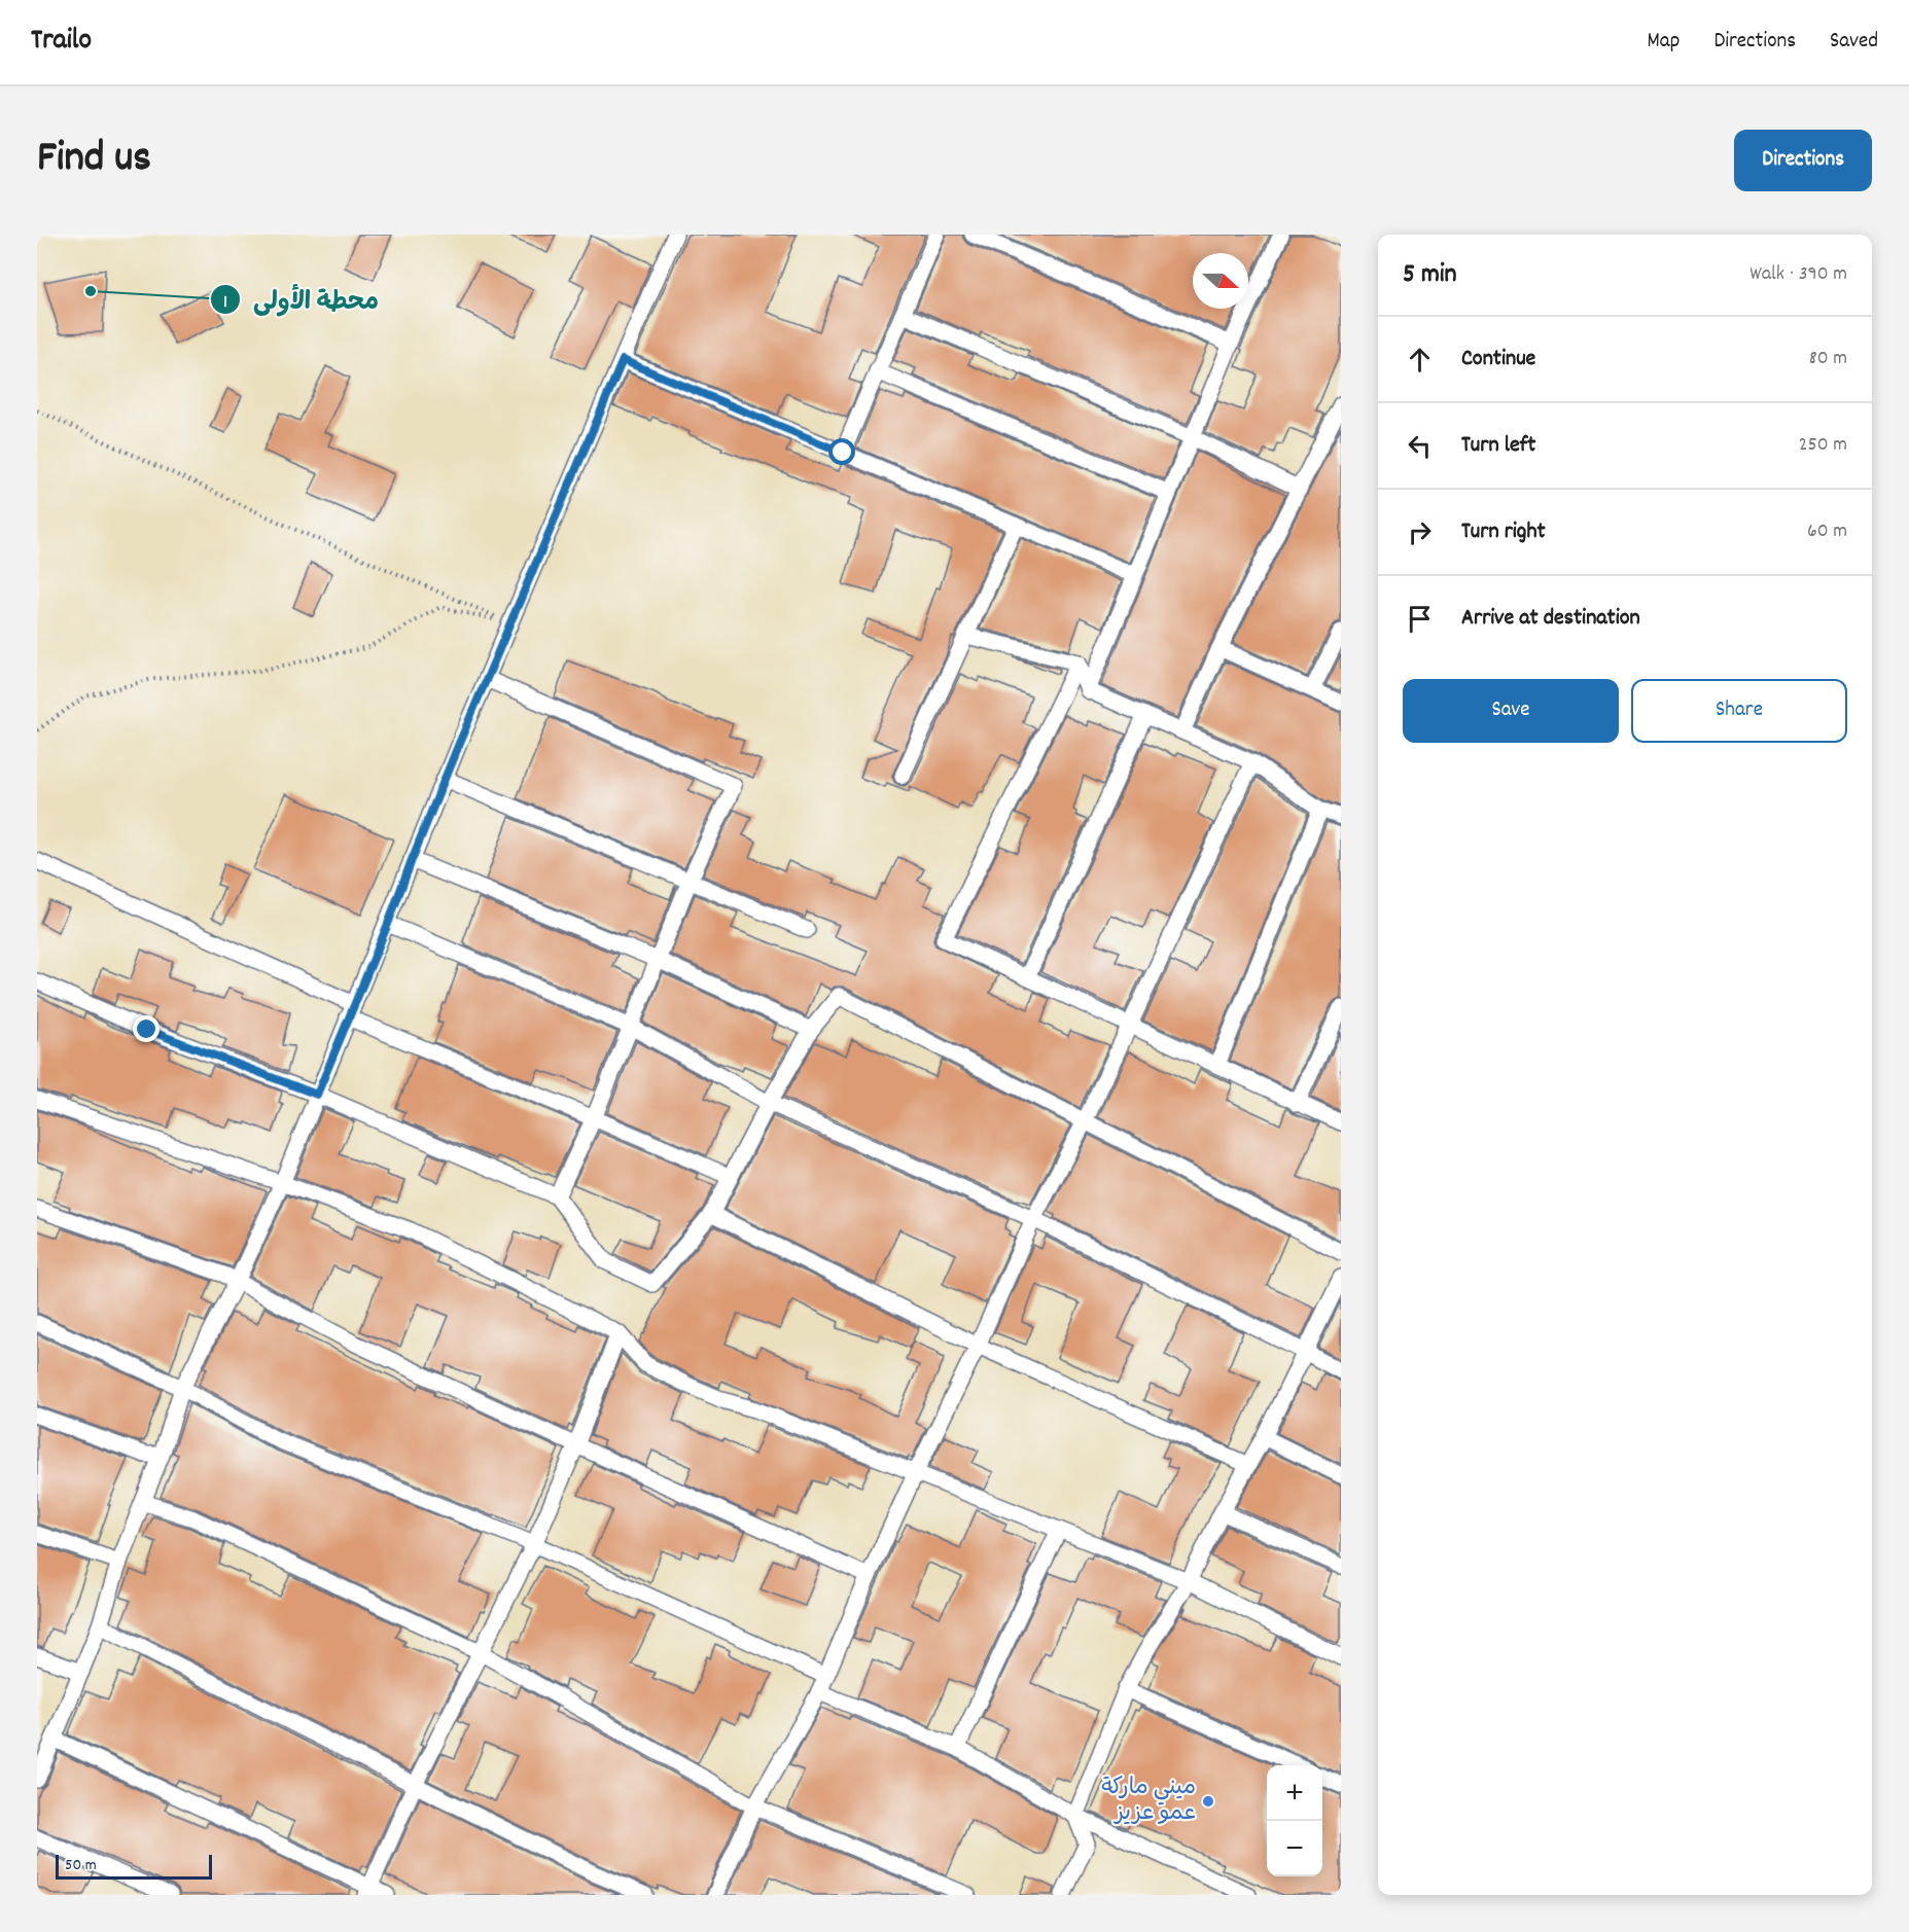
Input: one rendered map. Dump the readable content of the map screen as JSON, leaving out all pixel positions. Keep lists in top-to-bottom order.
{
  "places": ["محطة الأولى", "ميني ماركة عمو عزيز"],
  "scale_bar": "50 m",
  "north": "right",
  "page": {
    "header": "Trailo",
    "nav": ["Map", "Directions", "Saved"],
    "title": "Find us",
    "buttons": [
      "Directions",
      ["Save", "Share"]
    ],
    "heading": ["5 min", "Walk · 390 m"],
    "list": [
      ["Continue", "80 m"],
      ["Turn left", "250 m"],
      ["Turn right", "60 m"],
      "Arrive at destination"
    ],
    "map_buttons": ["+", "−"],
    "scale": "50 m"
  }
}
